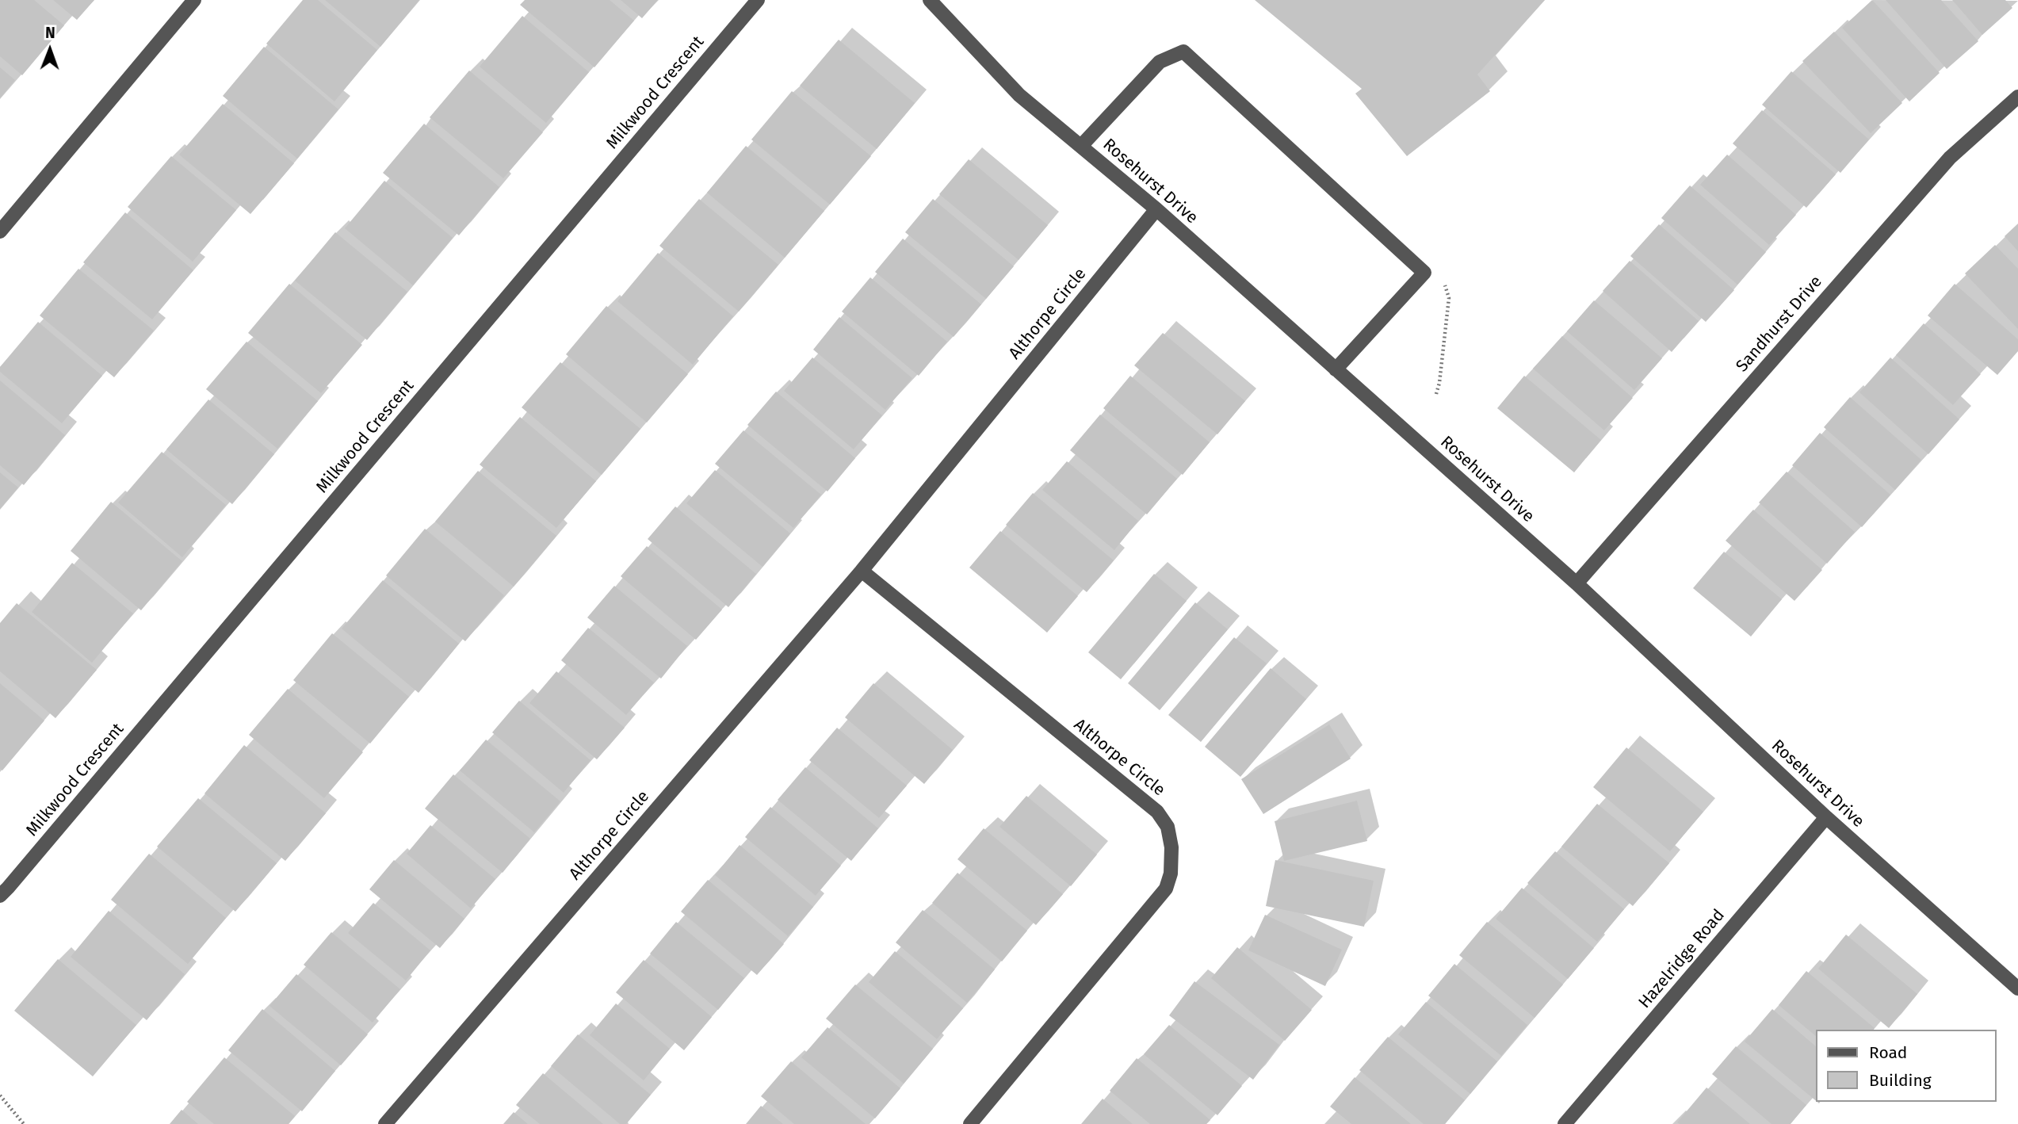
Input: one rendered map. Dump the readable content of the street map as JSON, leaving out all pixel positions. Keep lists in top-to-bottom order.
{
  "streets": {
    "street": [
      "Milkwood Crescent",
      "Rosehurst Drive",
      "Althorpe Circle",
      "Sandhurst Drive",
      "Hazelridge Road"
    ]
  },
  "crossings": [
    ["Rosehurst Drive", "Althorpe Circle"],
    ["Rosehurst Drive", "Sandhurst Drive"],
    ["Rosehurst Drive", "Hazelridge Road"]
  ],
  "legend": ["Road", "Building"],
  "north": "top"
}
